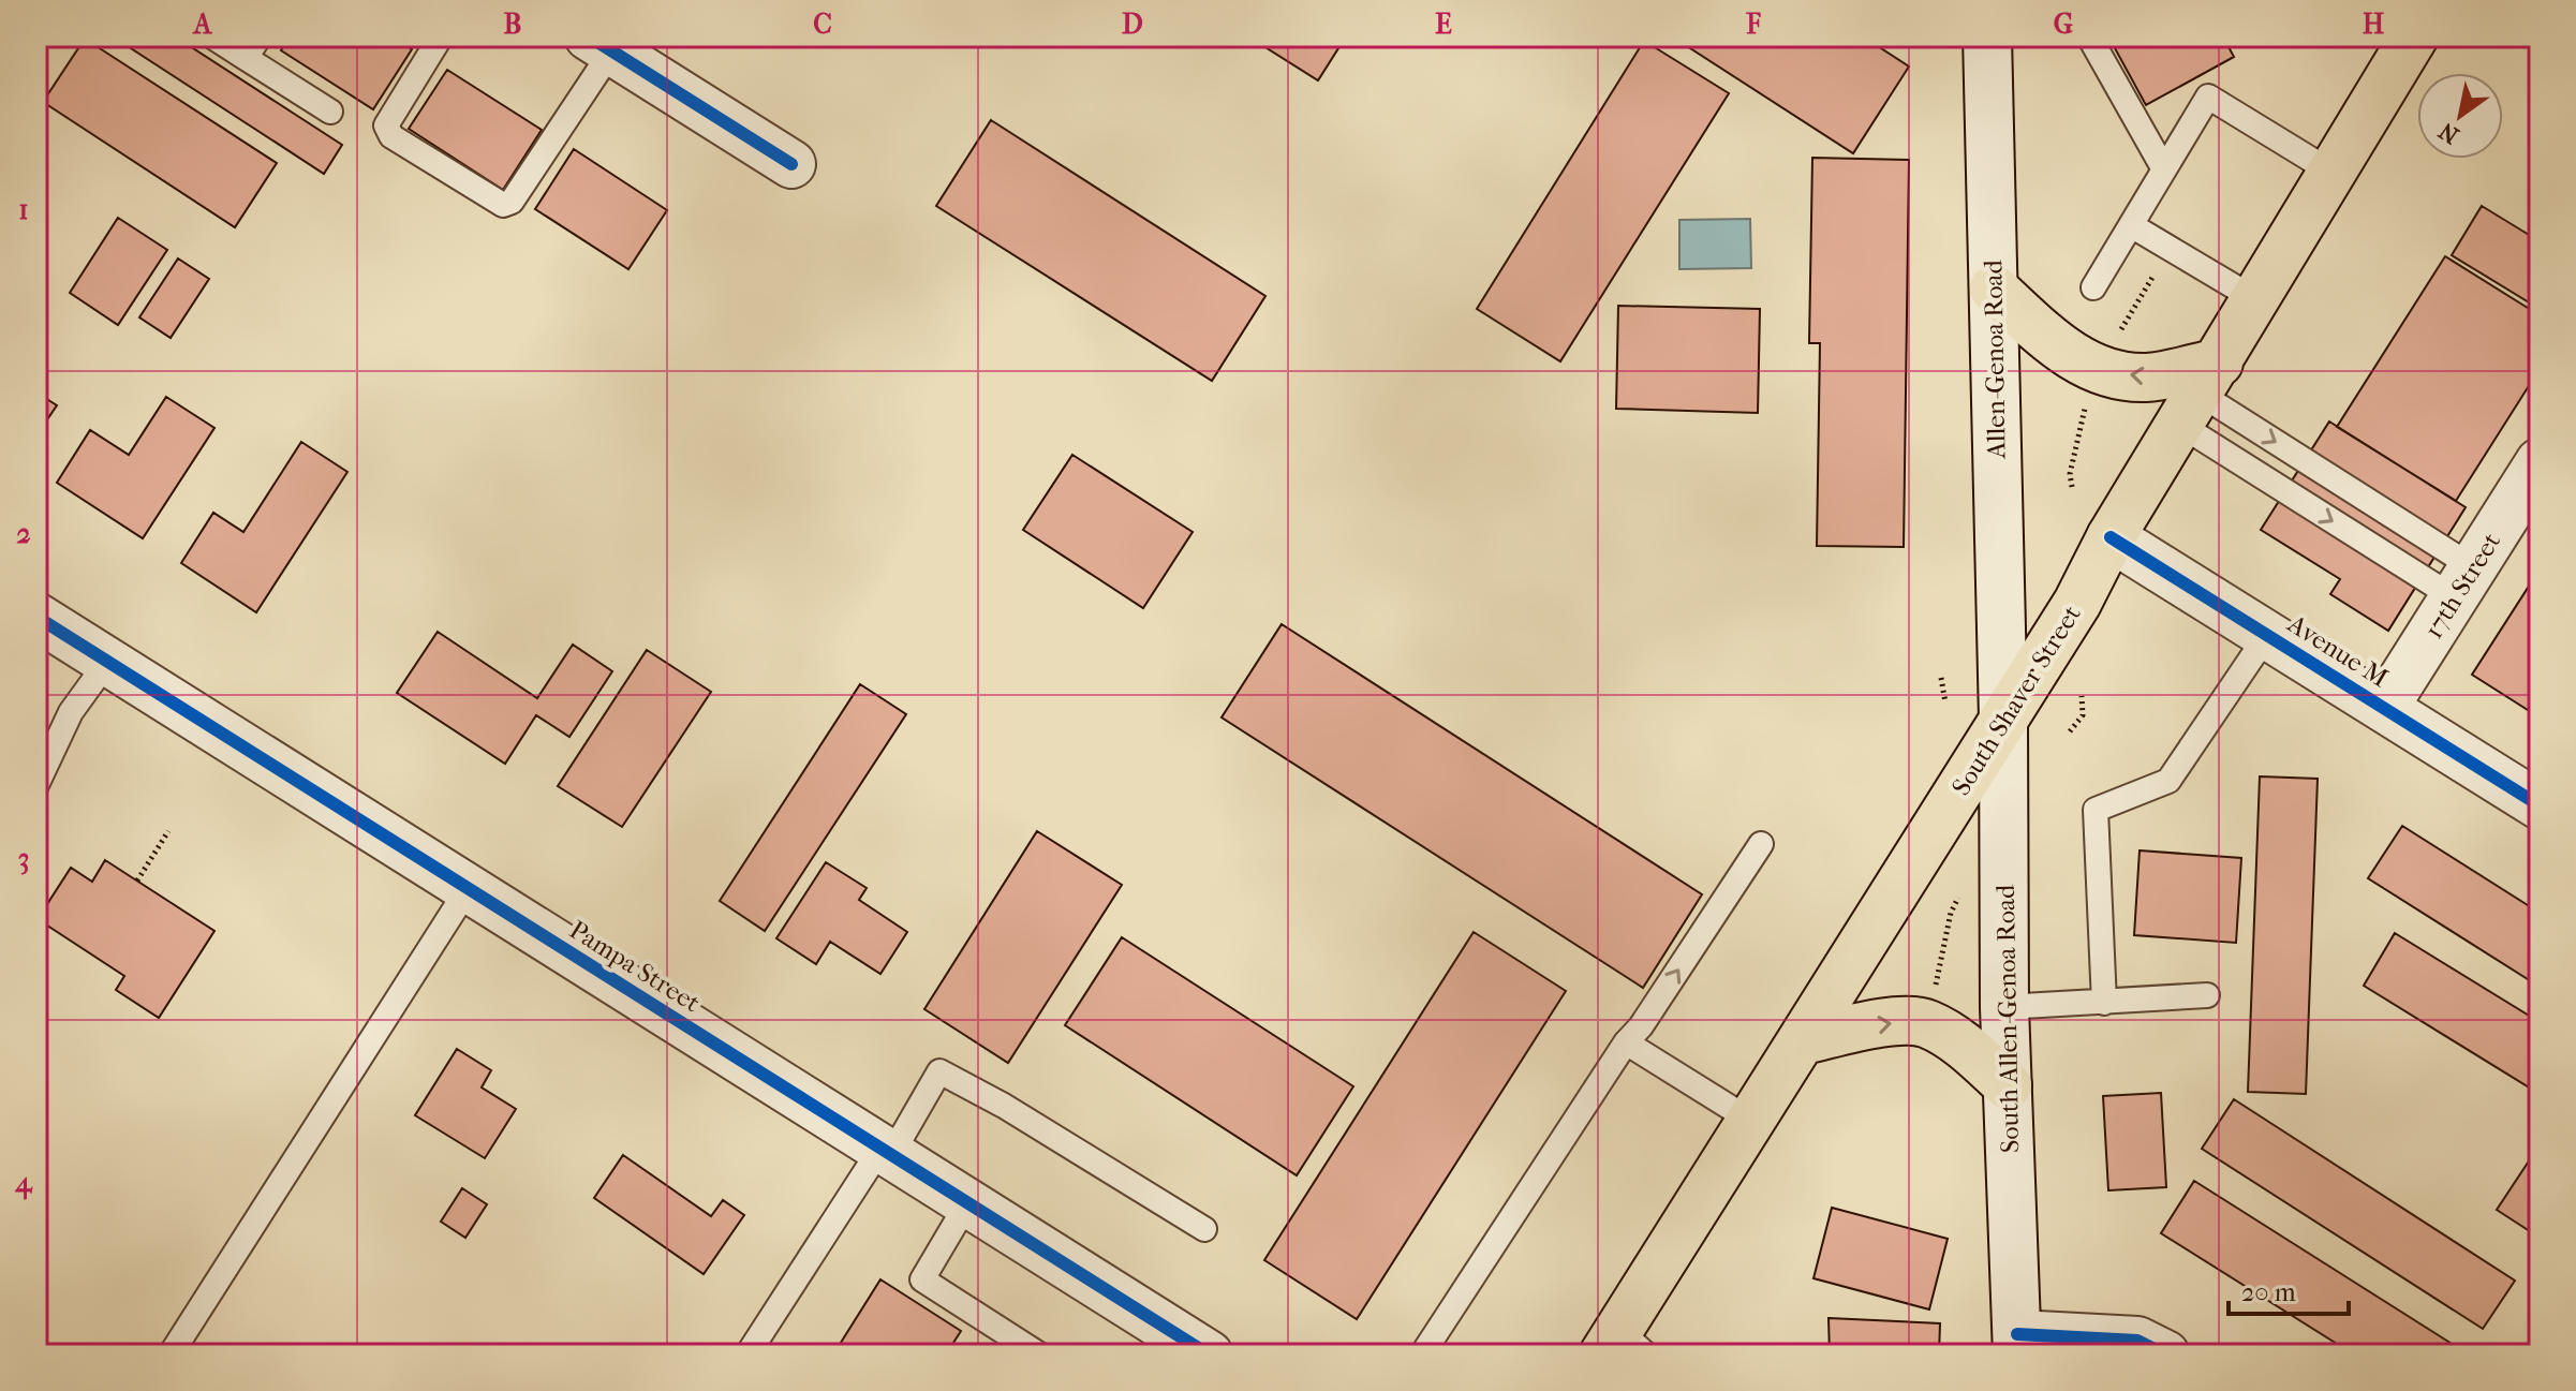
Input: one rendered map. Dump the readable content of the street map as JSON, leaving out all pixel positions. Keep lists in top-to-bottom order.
{
  "streets": {
    "main road": ["South Shaver Street"],
    "street": [
      "Allen-Genoa Road",
      "17th Street",
      "Avenue M",
      "Pampa Street",
      "South Allen-Genoa Road"
    ]
  },
  "crossings": [
    ["Allen-Genoa Road", "South Shaver Street"],
    ["Allen-Genoa Road", "South Allen-Genoa Road"],
    ["17th Street", "Avenue M"],
    ["Avenue M", "South Shaver Street"],
    ["South Shaver Street", "South Allen-Genoa Road"]
  ],
  "scale_bar": "20 m",
  "north": "bottom left",
  "grid": {
    "columns": [
      "A",
      "B",
      "C",
      "D",
      "E",
      "F",
      "G",
      "H"
    ],
    "rows": [
      "1",
      "2",
      "3",
      "4"
    ]
  }
}
